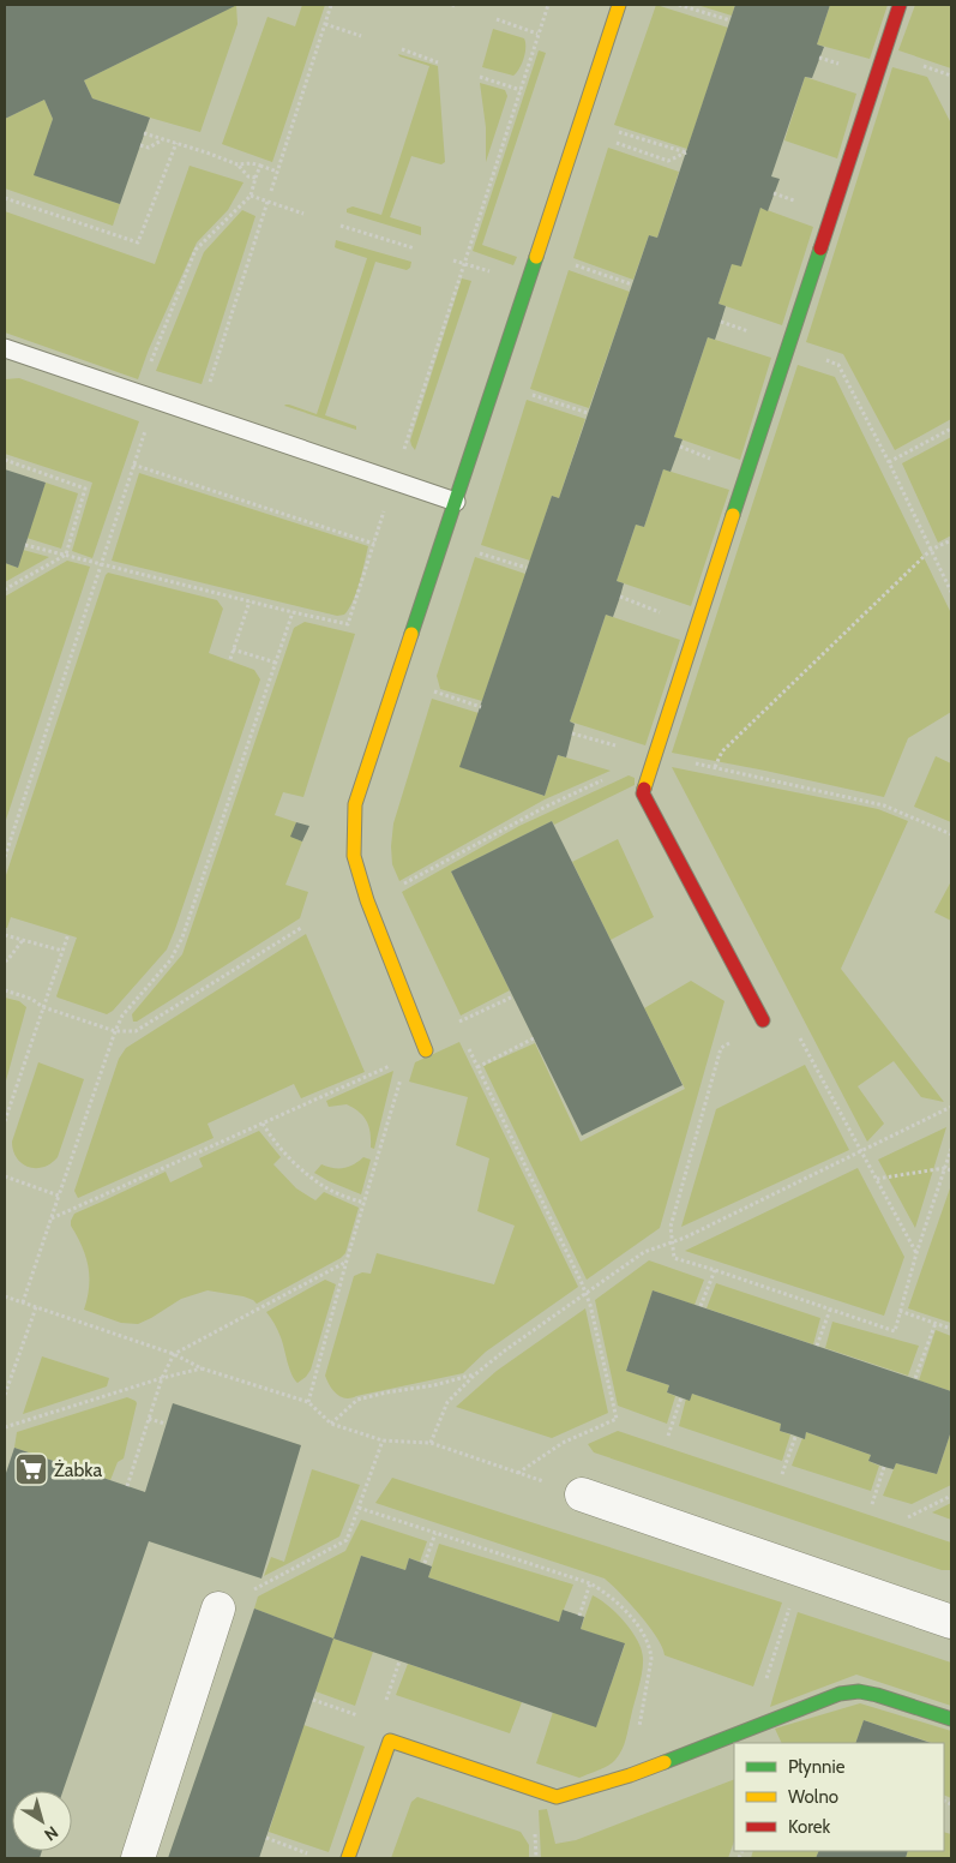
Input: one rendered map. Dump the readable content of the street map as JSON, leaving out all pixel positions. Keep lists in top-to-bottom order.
{
  "places": {
    "supermarket": ["Żabka"]
  },
  "legend": ["Płynnie", "Wolno", "Korek"],
  "north": "bottom right"
}
